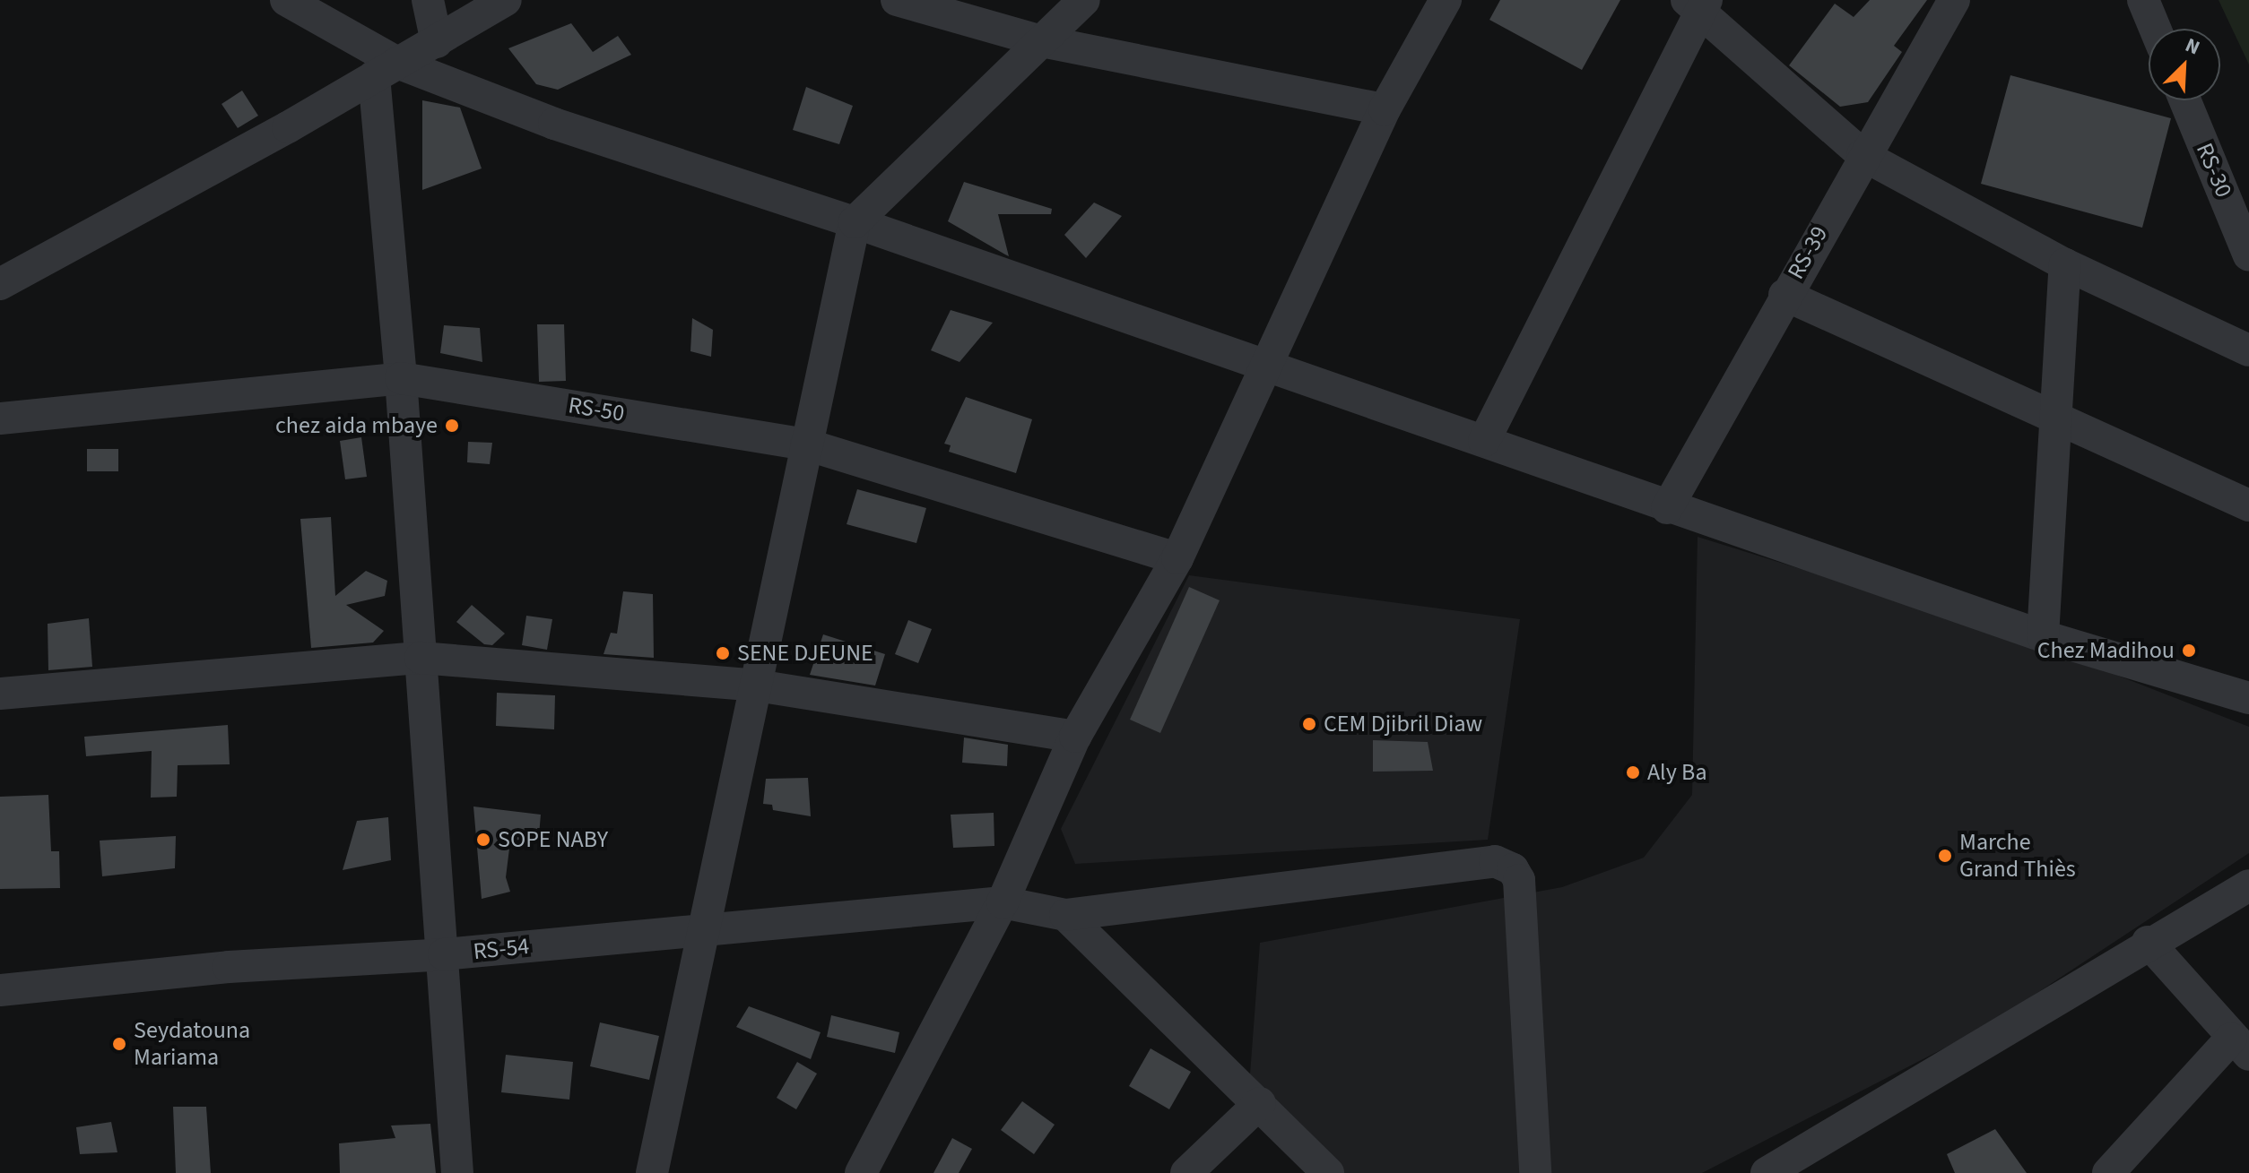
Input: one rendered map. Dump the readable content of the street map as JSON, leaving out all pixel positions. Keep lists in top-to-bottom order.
{
  "streets": {
    "street": [
      "RS-30",
      "RS-39",
      "RS-50",
      "RS-54"
    ]
  },
  "places": [
    "chez aida mbaye",
    "Chez Madihou",
    "SENE DJEUNE",
    "CEM Djibril Diaw",
    "Aly Ba",
    "SOPE NABY",
    "Marche Grand Thiès",
    "Seydatouna Mariama"
  ],
  "north": "top right"
}
